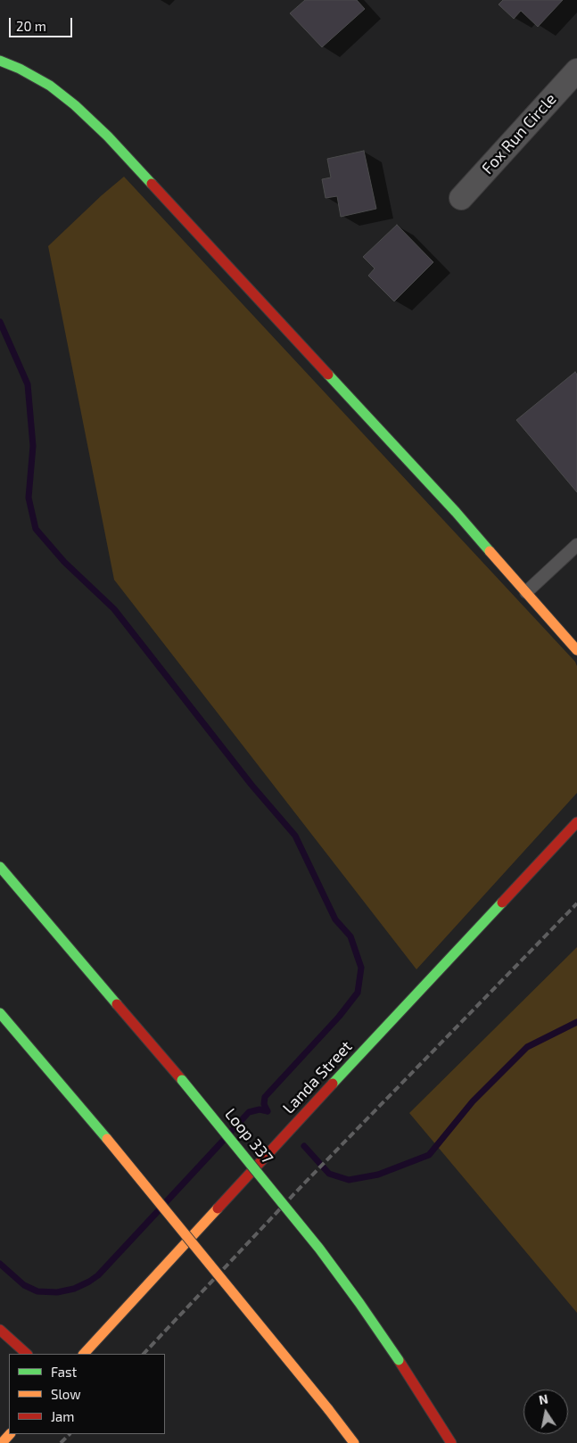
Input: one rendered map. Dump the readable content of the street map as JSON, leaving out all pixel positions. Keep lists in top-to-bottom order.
{
  "streets": {
    "main road": ["Landa Street", "Loop 337"],
    "street": ["Fox Run Circle"]
  },
  "legend": ["Fast", "Slow", "Jam"],
  "scale_bar": "20 m",
  "north": "top"
}
